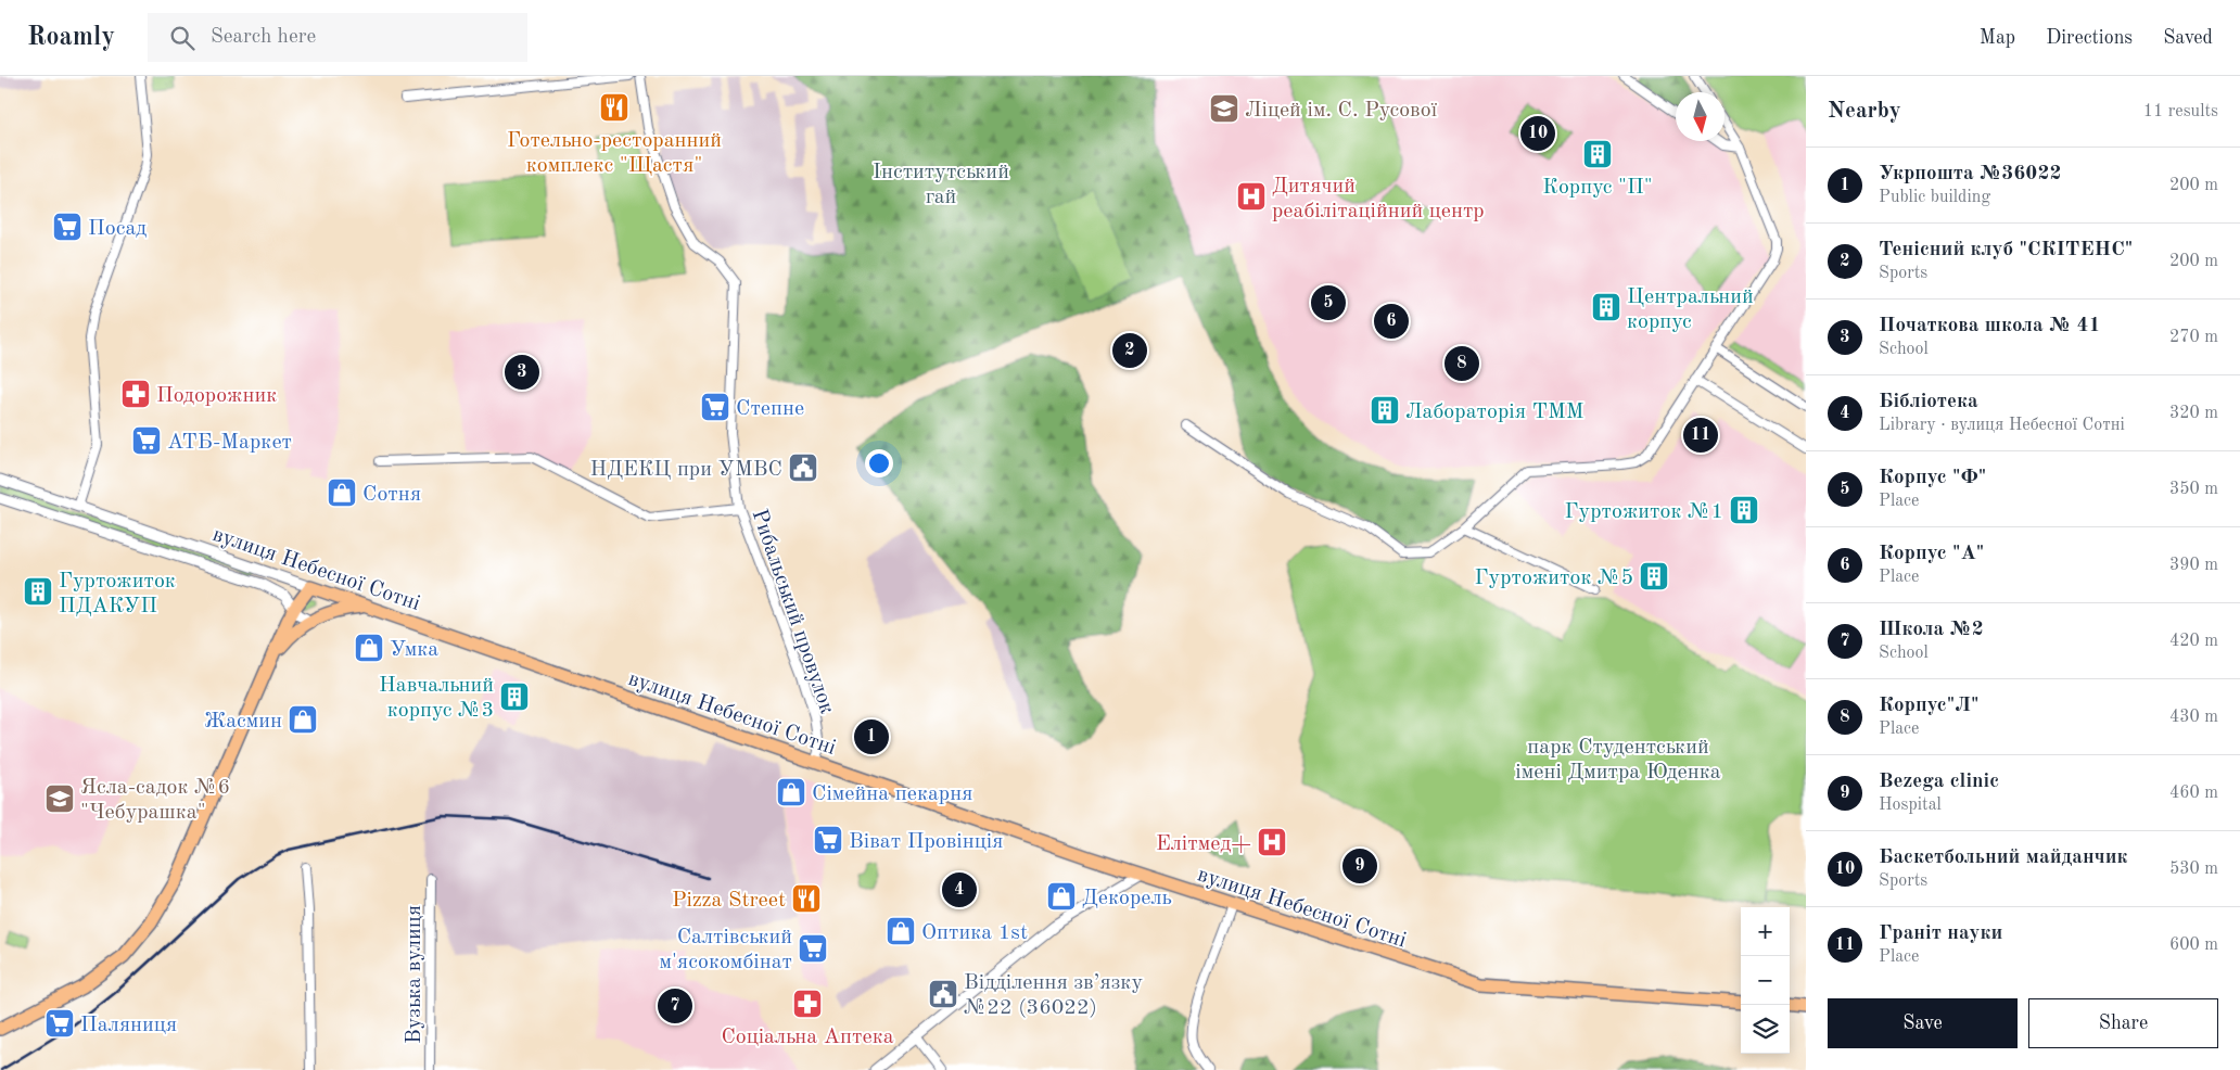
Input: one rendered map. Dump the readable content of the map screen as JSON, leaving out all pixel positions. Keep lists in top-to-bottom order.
{
  "streets": {
    "main road": ["вулиця Небесної Сотні"],
    "street": ["Рибальський провулок", "Вузька вулиця"]
  },
  "crossings": [
    ["вулиця Небесної Сотні", "Рибальський провулок"]
  ],
  "parks": ["Інститутський гай", "парк Студентський імені Дмитра Юденка"],
  "places": {
    "restaurant": ["Готельно-ресторанний комплекс \"Щастя\"", "Pizza Street"],
    "school or university": ["Ліцей ім. С. Русової", "Ясла-садок №6 \"Чебурашка\""],
    "building": [
      "Корпус \"П\"",
      "Центральний корпус",
      "Лабораторія ТММ",
      "Гуртожиток №1",
      "Гуртожиток №5",
      "Гуртожиток ПДАКУП",
      "Навчальний корпус №3"
    ],
    "hospital": ["Дитячий реабілітаційний центр", "Елітмед+"],
    "supermarket": [
      "Посад",
      "Степне",
      "АТБ-Маркет",
      "Віват Провінція",
      "Салтівський м'ясокомбінат",
      "Паляниця"
    ],
    "pharmacy": ["Подорожник", "Соціальна Аптека"],
    "public building": ["НДЕКЦ при УМВС", "Відділення зв’язку №22 (36022)"],
    "shop": [
      "Сотня",
      "Умка",
      "Жасмин",
      "Сімейна пекарня",
      "Декорель",
      "Оптика 1st"
    ]
  },
  "north": "bottom",
  "page": {
    "header": "Roamly",
    "search": "Search here",
    "nav": ["Map", "Directions", "Saved"],
    "heading": ["Nearby", "11 results"],
    "pins": [
      "10",
      "5",
      "6",
      "2",
      "8",
      "3",
      "11",
      "1",
      "9",
      "4",
      "7"
    ],
    "list": [
      {
        "mark": "1",
        "name": "Укрпошта №36022",
        "note": "Public building",
        "value": "200 m"
      },
      {
        "mark": "2",
        "name": "Тенісний клуб \"СКІТЕНС\"",
        "note": "Sports",
        "value": "200 m"
      },
      {
        "mark": "3",
        "name": "Початкова школа № 41",
        "note": "School",
        "value": "270 m"
      },
      {
        "mark": "4",
        "name": "Бібліотека",
        "note": "Library · вулиця Небесної Сотні",
        "value": "320 m"
      },
      {
        "mark": "5",
        "name": "Корпус \"Ф\"",
        "note": "Place",
        "value": "350 m"
      },
      {
        "mark": "6",
        "name": "Корпус \"А\"",
        "note": "Place",
        "value": "390 m"
      },
      {
        "mark": "7",
        "name": "Школа №2",
        "note": "School",
        "value": "420 m"
      },
      {
        "mark": "8",
        "name": "Корпус\"Л\"",
        "note": "Place",
        "value": "430 m"
      },
      {
        "mark": "9",
        "name": "Bezega clinic",
        "note": "Hospital",
        "value": "460 m"
      },
      {
        "mark": "10",
        "name": "Баскетбольний майданчик",
        "note": "Sports",
        "value": "530 m"
      },
      {
        "mark": "11",
        "name": "Граніт науки",
        "note": "Place",
        "value": "600 m"
      }
    ],
    "map_buttons": ["+", "−"],
    "buttons": ["Save", "Share"]
  }
}
